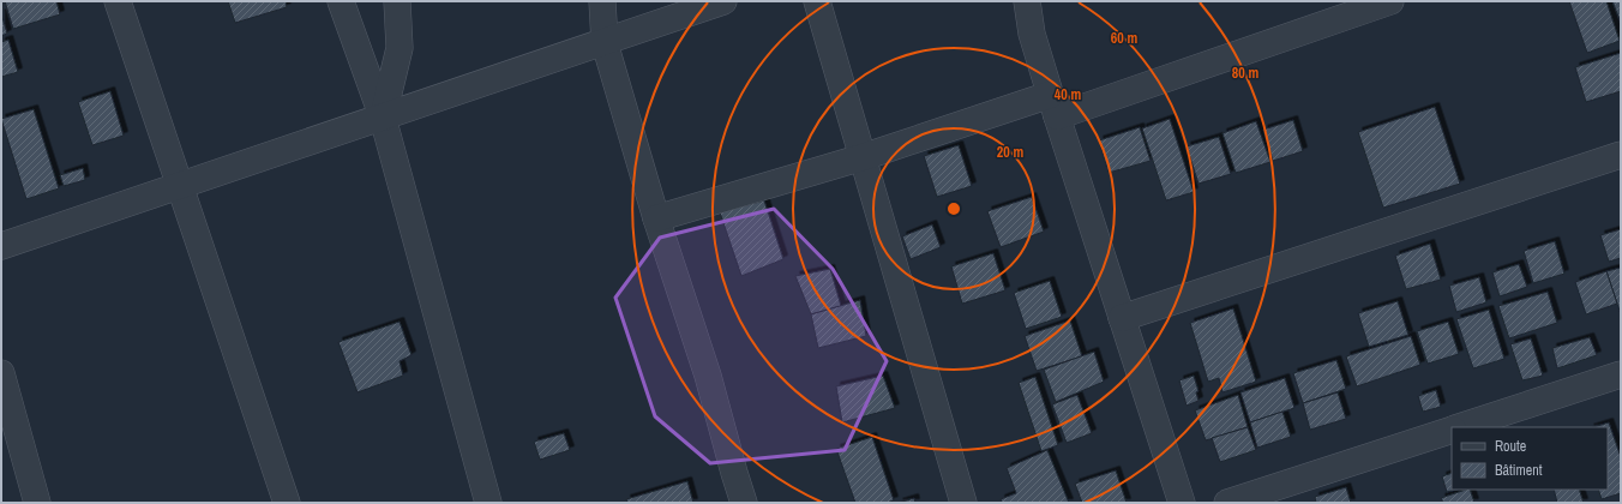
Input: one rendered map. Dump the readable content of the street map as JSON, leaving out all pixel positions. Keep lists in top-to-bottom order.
{
  "legend": ["Route", "Bâtiment"],
  "rings": [
    "60 m",
    "80 m",
    "40 m",
    "20 m"
  ]
}
